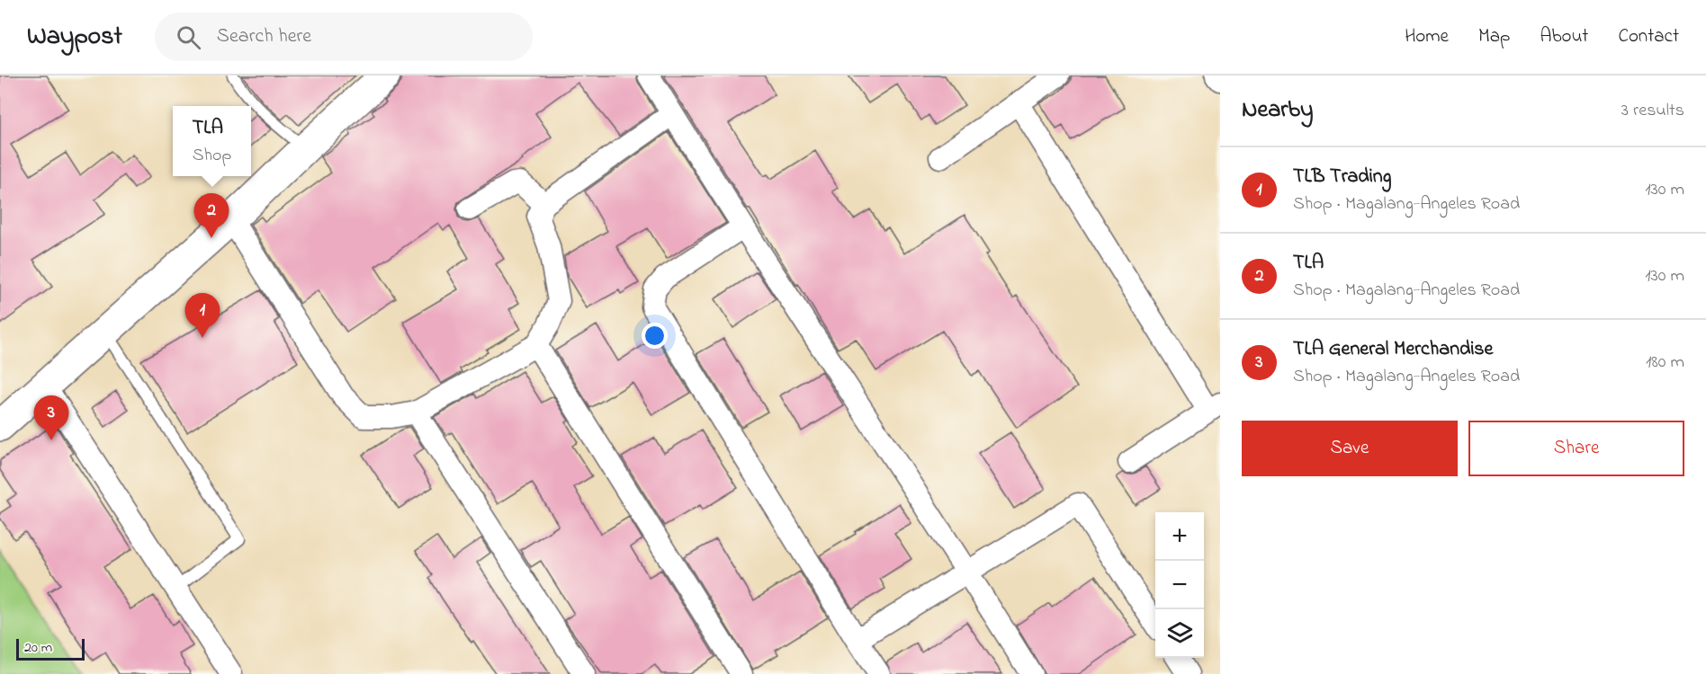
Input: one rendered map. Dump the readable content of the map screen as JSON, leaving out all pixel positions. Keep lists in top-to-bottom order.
{
  "scale_bar": "20 m",
  "page": {
    "header": "Waypost",
    "search": "Search here",
    "nav": [
      "Home",
      "Map",
      "About",
      "Contact"
    ],
    "heading": ["Nearby", "3 results"],
    "popup": ["TLA", "Shop"],
    "list": [
      {
        "mark": "1",
        "name": "TLB Trading",
        "note": "Shop · Magalang-Angeles Road",
        "value": "130 m"
      },
      {
        "mark": "2",
        "name": "TLA",
        "note": "Shop · Magalang-Angeles Road",
        "value": "130 m"
      },
      {
        "mark": "3",
        "name": "TLA General Merchandise",
        "note": "Shop · Magalang-Angeles Road",
        "value": "180 m"
      }
    ],
    "pins": ["2", "1", "3"],
    "buttons": ["Save", "Share"],
    "map_buttons": ["+", "−"],
    "scale": "20 m"
  }
}
